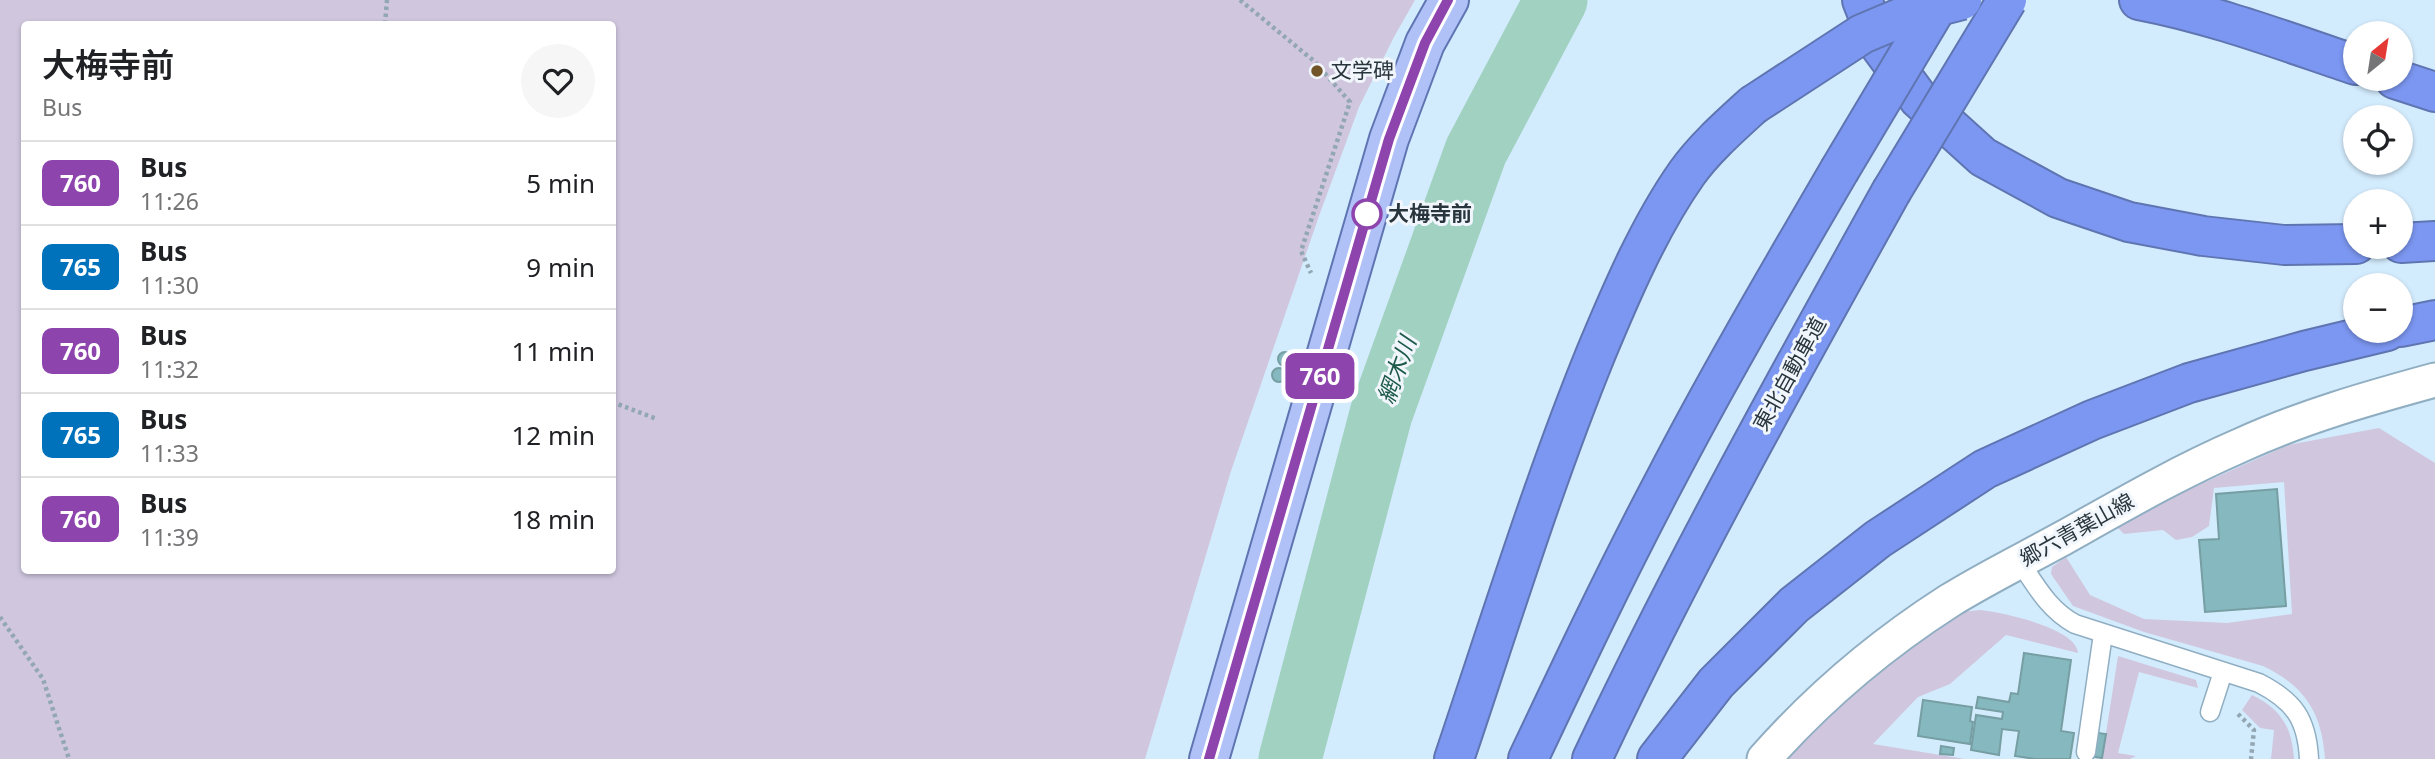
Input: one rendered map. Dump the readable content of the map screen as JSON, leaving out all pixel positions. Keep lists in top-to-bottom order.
{
  "streets": {
    "highway": ["東北自動車道"],
    "street": ["郷六青葉山線"]
  },
  "water": ["網木川"],
  "places": ["文学碑", "大梅寺前"],
  "lines": ["bus line 760"],
  "north": "top right",
  "page": {
    "on_map": "760",
    "map_buttons": ["+", "−"],
    "heading": ["大梅寺前", "Bus"],
    "list": [
      {
        "mark": "760",
        "name": "Bus",
        "note": "11:26",
        "value": "5 min"
      },
      {
        "mark": "765",
        "name": "Bus",
        "note": "11:30",
        "value": "9 min"
      },
      {
        "mark": "760",
        "name": "Bus",
        "note": "11:32",
        "value": "11 min"
      },
      {
        "mark": "765",
        "name": "Bus",
        "note": "11:33",
        "value": "12 min"
      },
      {
        "mark": "760",
        "name": "Bus",
        "note": "11:39",
        "value": "18 min"
      }
    ]
  }
}
